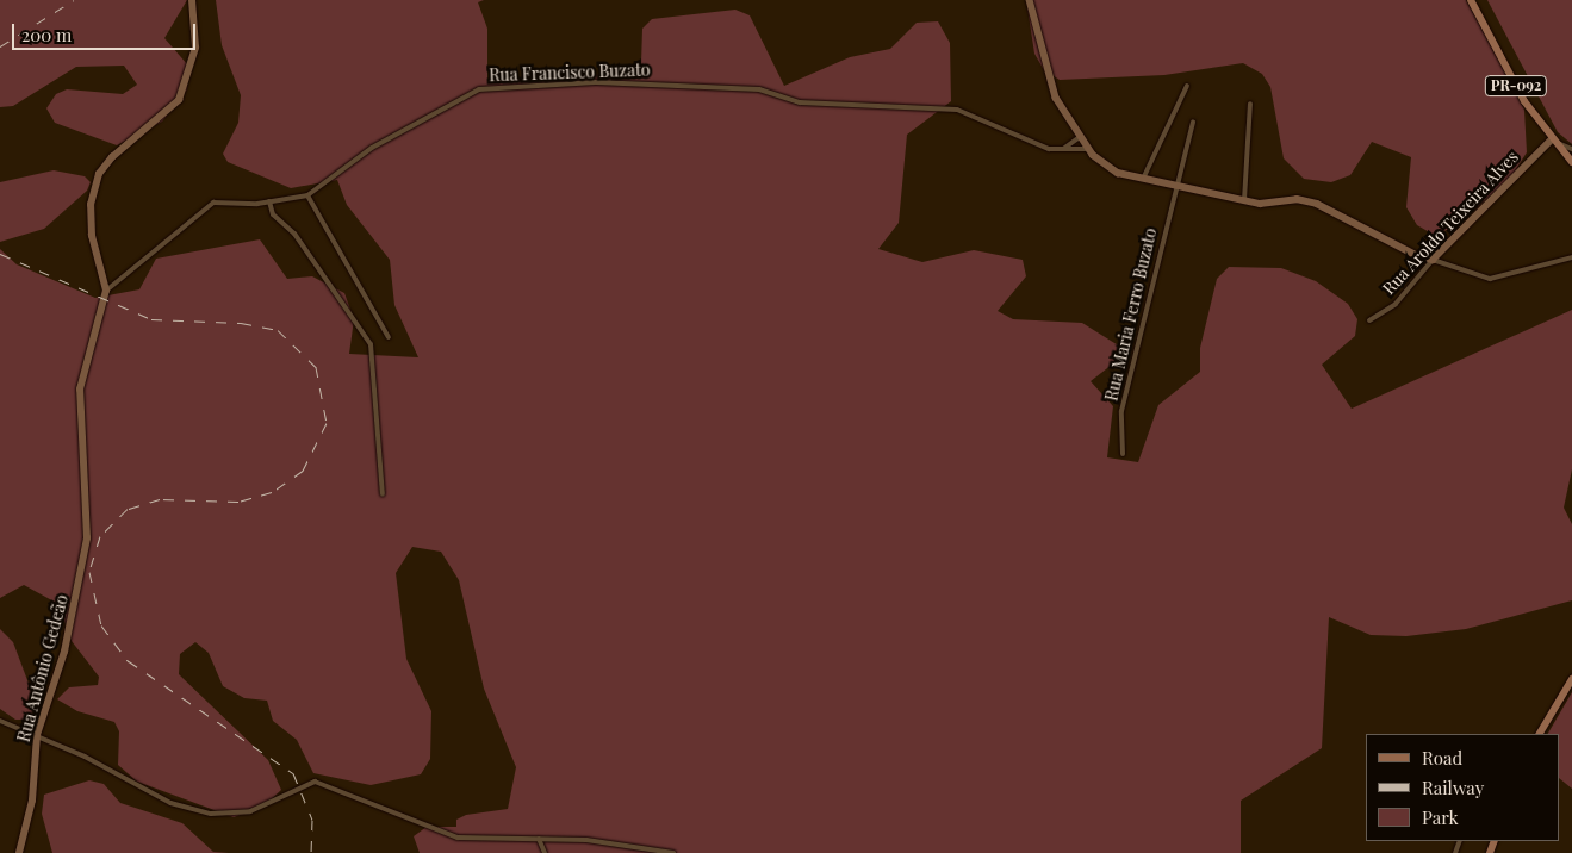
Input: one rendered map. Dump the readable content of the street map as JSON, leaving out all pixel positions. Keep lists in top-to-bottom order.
{
  "streets": {
    "main road": ["PR-092"],
    "street": [
      "Rua Francisco Buzato",
      "Rua Aroldo Teixeira Alves",
      "Rua Maria Ferro Buzato",
      "Rua Antônio Gedeão"
    ]
  },
  "crossings": [
    ["Rua Francisco Buzato", "Rua Antônio Gedeão"],
    ["PR-092", "Rua Aroldo Teixeira Alves"]
  ],
  "legend": ["Road", "Railway", "Park"],
  "scale_bar": "200 m"
}
